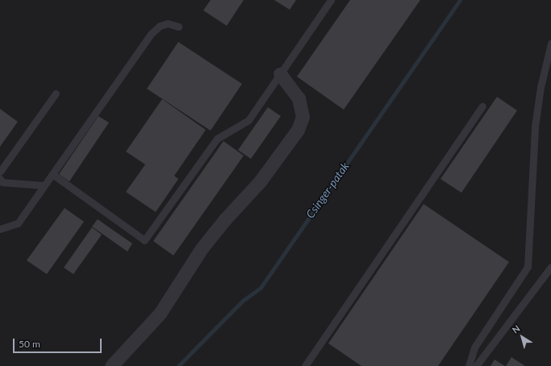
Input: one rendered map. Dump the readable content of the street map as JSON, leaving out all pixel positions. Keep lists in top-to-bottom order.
{
  "water": ["Csinger-patak"],
  "scale_bar": "50 m",
  "north": "top left"
}
